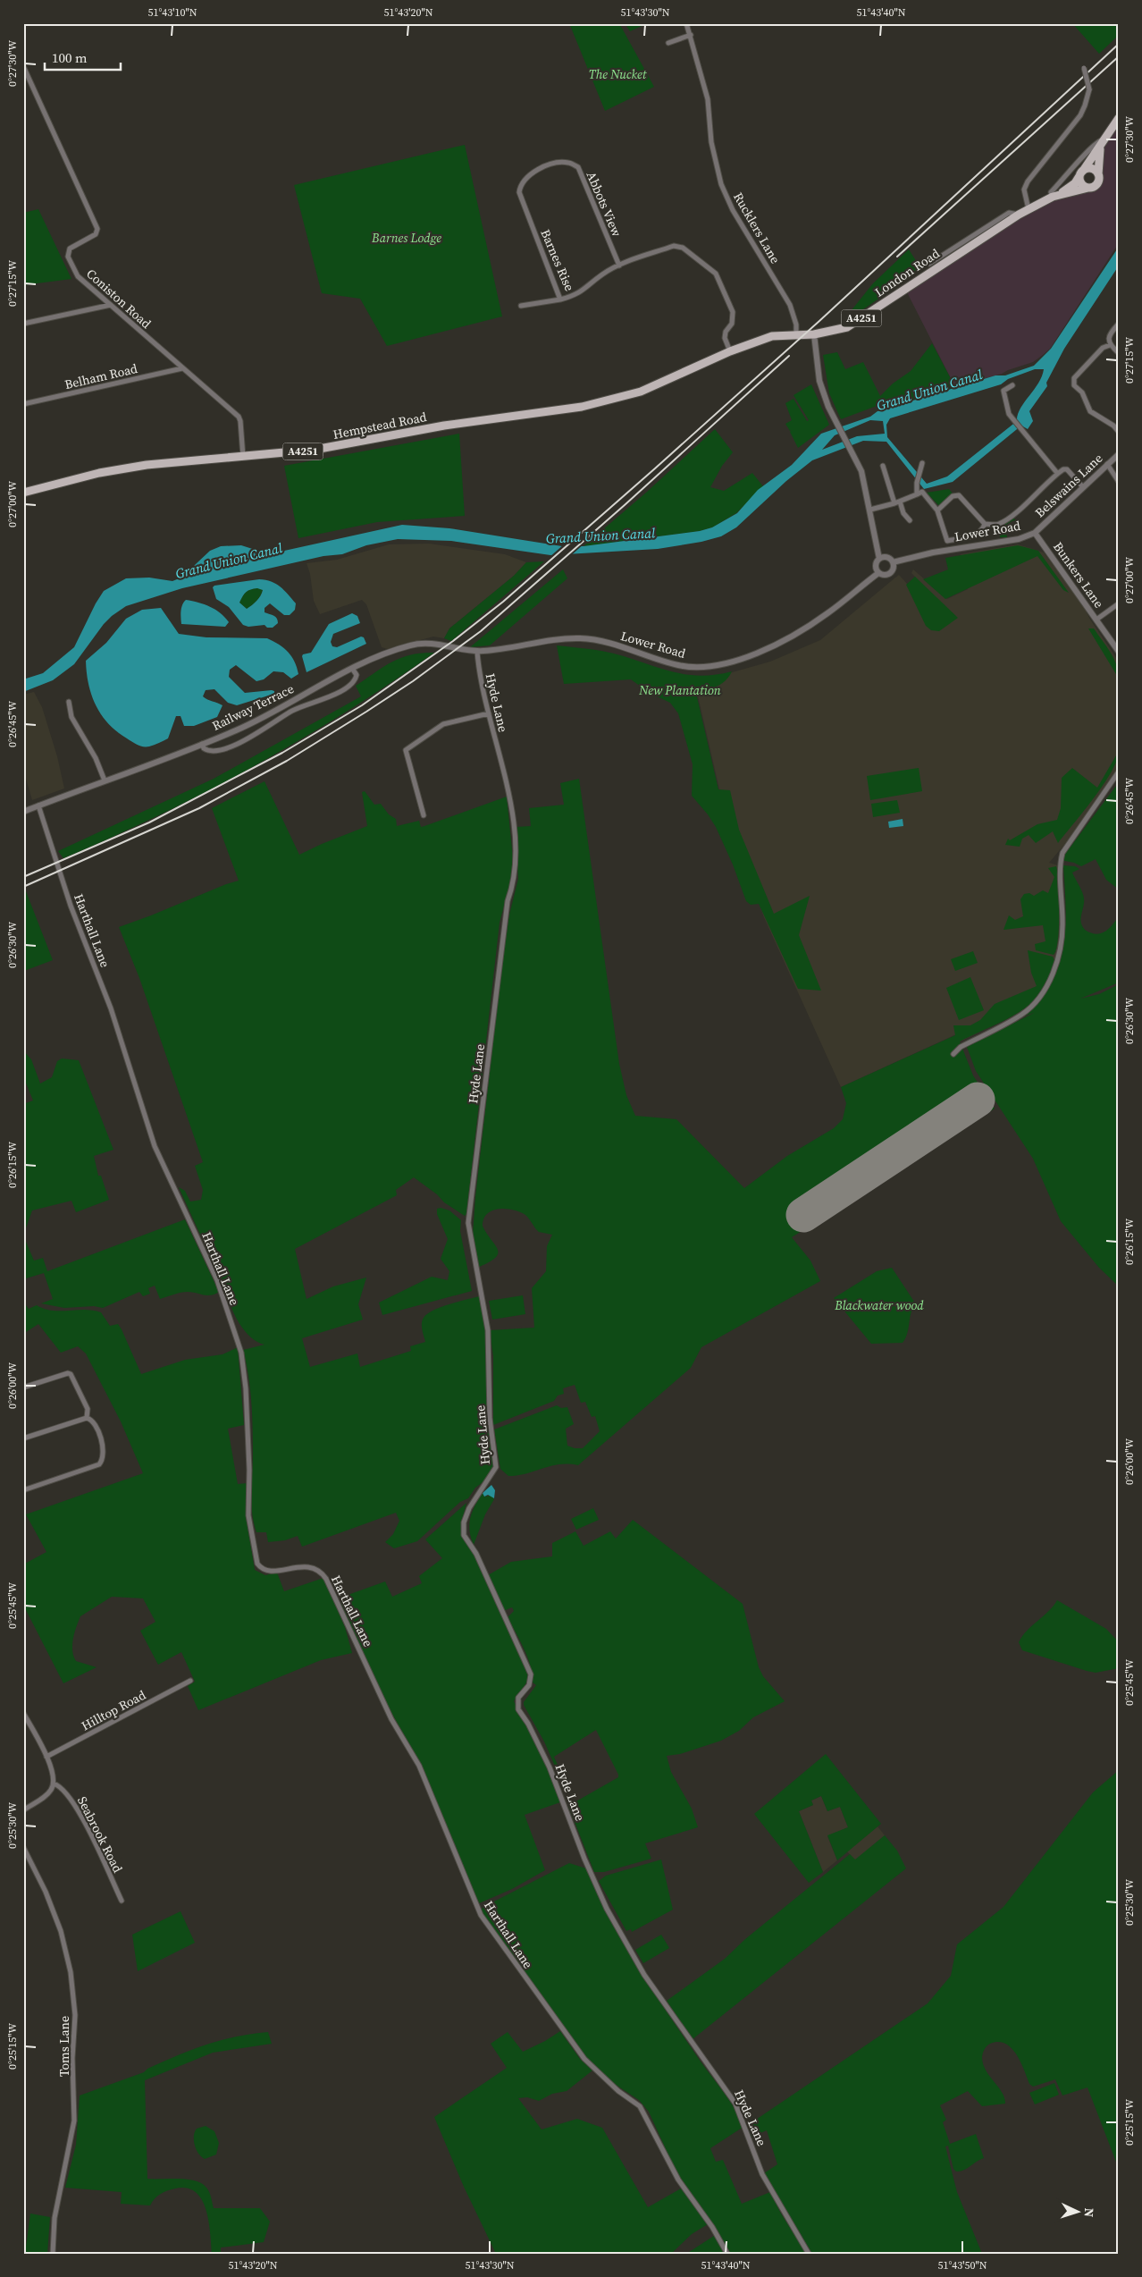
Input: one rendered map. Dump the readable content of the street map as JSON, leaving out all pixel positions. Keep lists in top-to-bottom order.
{
  "streets": {
    "main road": ["London Road", "A4251", "Hempstead Road"],
    "street": [
      "Abbots View",
      "Rucklers Lane",
      "Barnes Rise",
      "Coniston Road",
      "Belham Road",
      "Belswains Lane",
      "Lower Road",
      "Bunkers Lane",
      "Hyde Lane",
      "Railway Terrace",
      "Harthall Lane",
      "Hilltop Road",
      "Seabrook Road",
      "Toms Lane"
    ]
  },
  "crossings": [
    ["Abbots View", "Barnes Rise"],
    ["Rucklers Lane", "London Road"],
    ["Barnes Rise", "London Road"],
    ["London Road", "Hempstead Road"],
    ["Coniston Road", "Belham Road"],
    ["Coniston Road", "Hempstead Road"],
    ["Belswains Lane", "Lower Road"],
    ["Belswains Lane", "Bunkers Lane"],
    ["Lower Road", "Bunkers Lane"],
    ["Lower Road", "Hyde Lane"],
    ["Lower Road", "Railway Terrace"],
    ["Hyde Lane", "Railway Terrace"],
    ["Railway Terrace", "Harthall Lane"]
  ],
  "water": ["Grand Union Canal"],
  "parks": [
    "The Nucket",
    "Barnes Lodge",
    "New Plantation",
    "Blackwater wood"
  ],
  "scale_bar": "100 m",
  "north": "right",
  "coordinates": [
    "51°43'10\"N",
    "51°43'20\"N",
    "51°43'30\"N",
    "51°43'40\"N",
    "0°27'30\"W",
    "0°27'15\"W",
    "0°27'00\"W",
    "0°26'45\"W",
    "0°26'30\"W",
    "0°26'15\"W",
    "0°26'00\"W",
    "0°25'45\"W",
    "0°25'30\"W",
    "0°25'15\"W",
    "51°43'50\"N"
  ]
}
